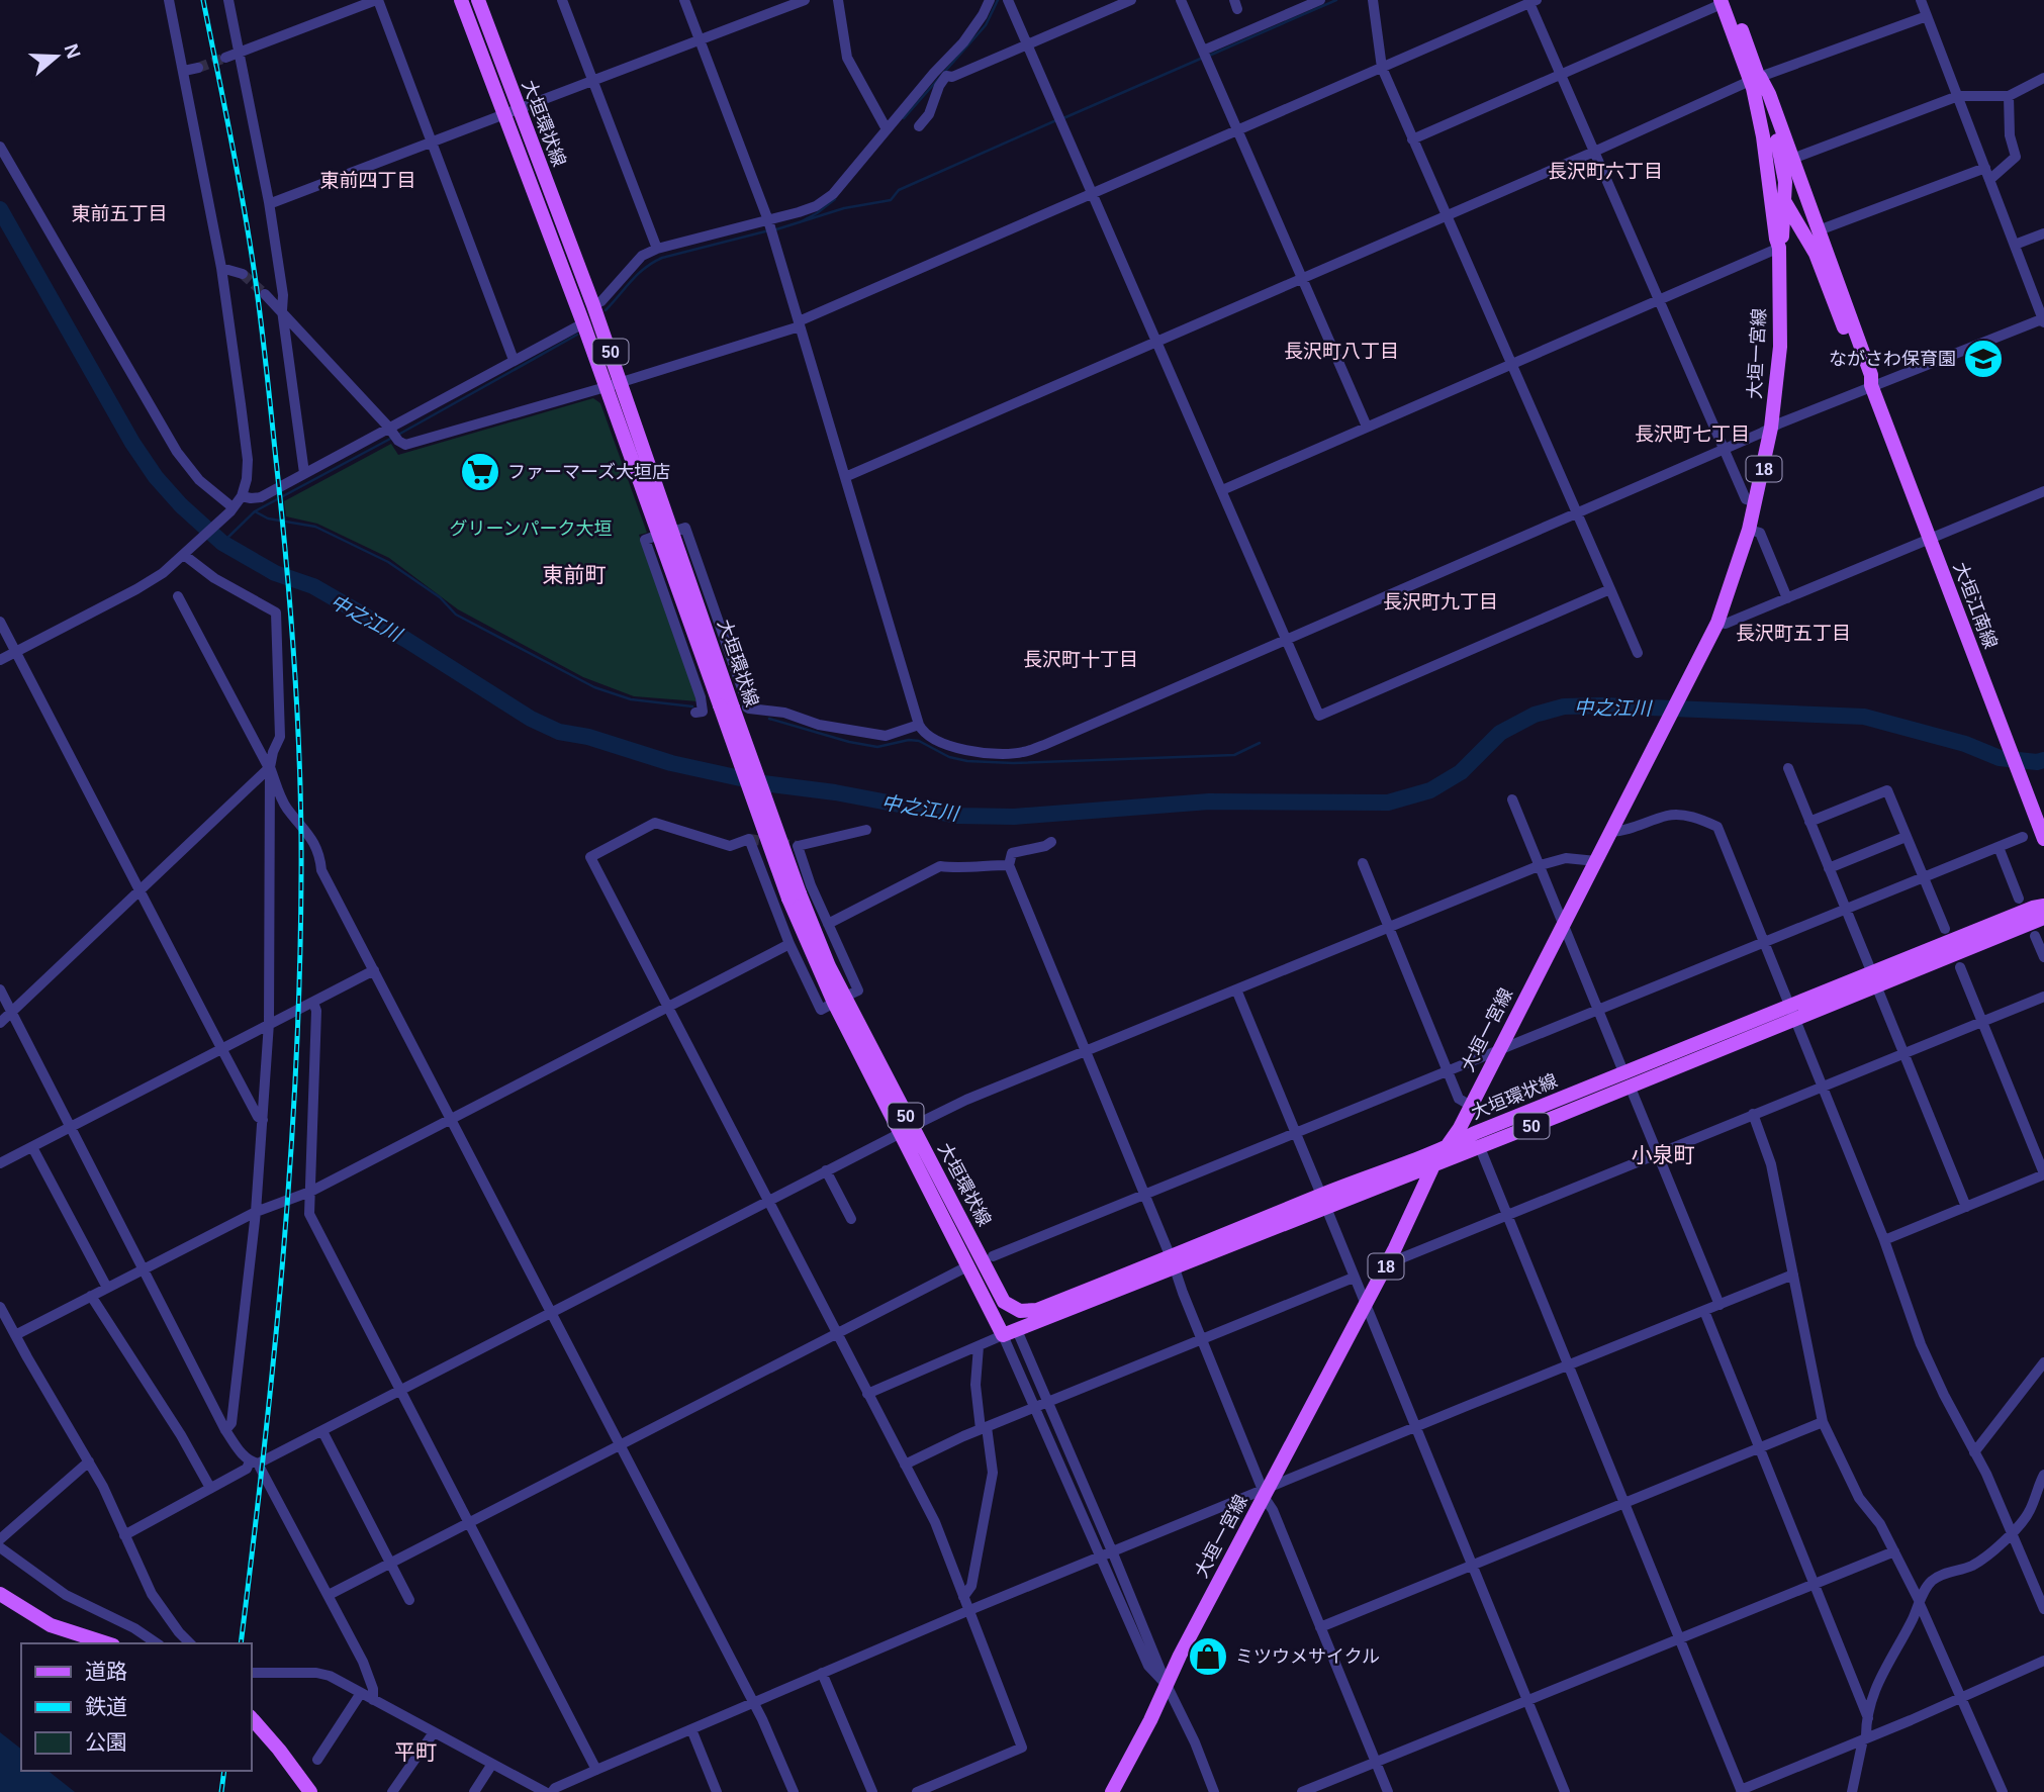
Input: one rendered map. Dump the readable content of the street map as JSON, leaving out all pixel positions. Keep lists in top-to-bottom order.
{
  "streets": {
    "main road": [
      "大垣環状線",
      "50",
      "大垣一宮線",
      "18",
      "大垣江南線"
    ]
  },
  "crossings": [
    ["大垣環状線", "50"],
    ["大垣環状線", "大垣一宮線"],
    ["大垣一宮線", "大垣江南線"]
  ],
  "districts": [
    "長沢町六丁目",
    "東前四丁目",
    "東前五丁目",
    "長沢町八丁目",
    "長沢町七丁目",
    "東前町",
    "長沢町九丁目",
    "長沢町五丁目",
    "長沢町十丁目",
    "小泉町",
    "平町"
  ],
  "water": ["中之江川"],
  "parks": ["グリーンパーク大垣"],
  "places": {
    "school or university": ["ながさわ保育園"],
    "supermarket": ["ファーマーズ大垣店"],
    "shop": ["ミツウメサイクル"]
  },
  "legend": ["道路", "鉄道", "公園"],
  "north": "right"
}
